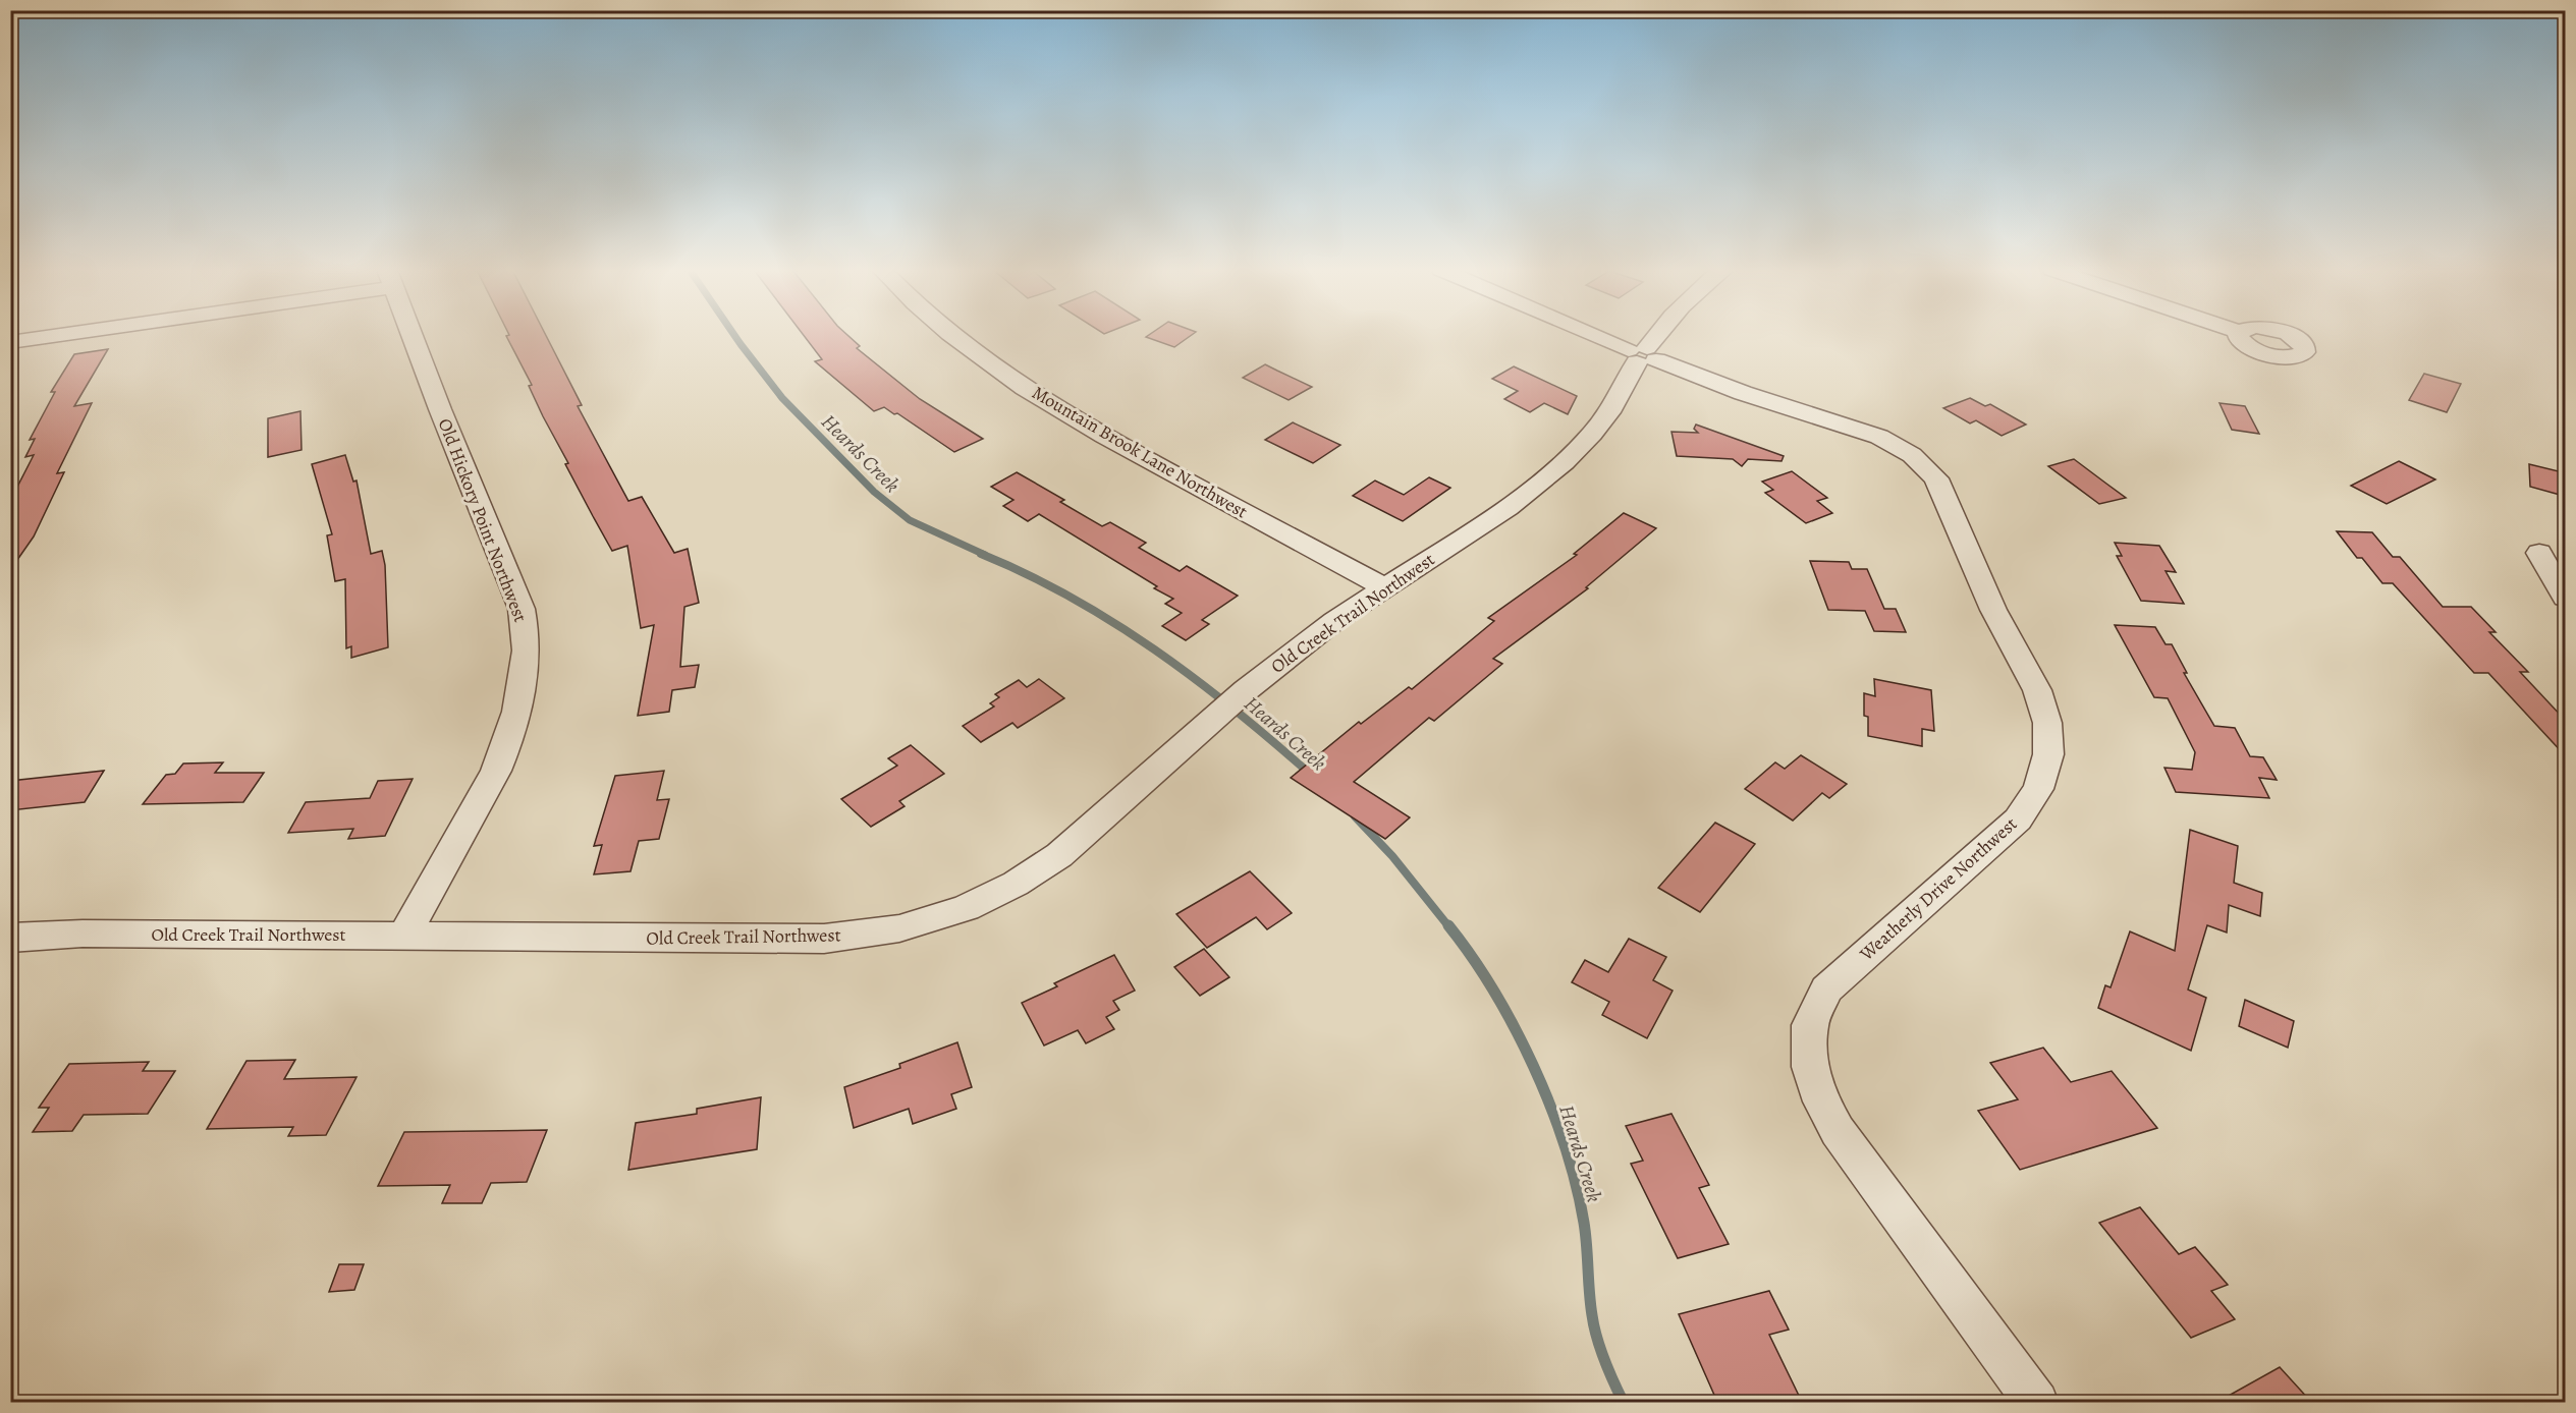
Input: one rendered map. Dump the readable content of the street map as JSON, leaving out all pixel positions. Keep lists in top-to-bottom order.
{
  "streets": {
    "street": [
      "Mountain Brook Lane Northwest",
      "Old Hickory Point Northwest",
      "Old Creek Trail Northwest",
      "Weatherly Drive Northwest"
    ]
  },
  "crossings": [
    ["Mountain Brook Lane Northwest", "Old Creek Trail Northwest"],
    ["Old Hickory Point Northwest", "Old Creek Trail Northwest"],
    ["Old Creek Trail Northwest", "Weatherly Drive Northwest"]
  ],
  "water": ["Heards Creek"]
}
